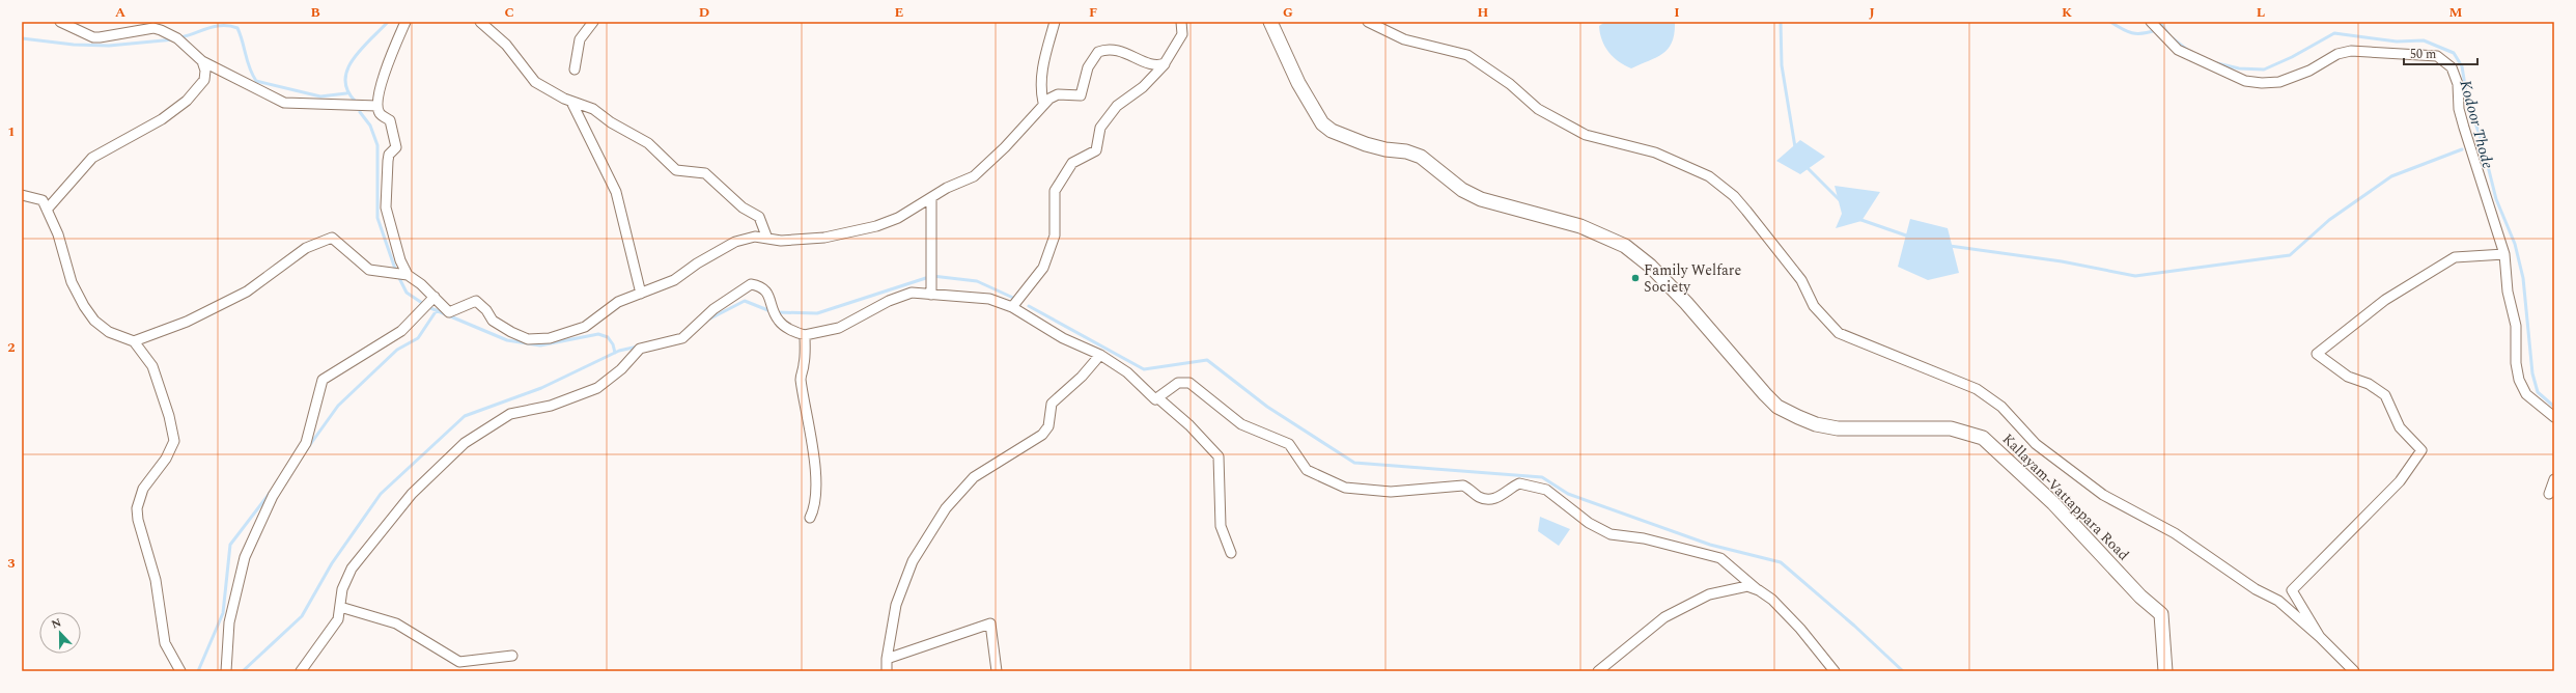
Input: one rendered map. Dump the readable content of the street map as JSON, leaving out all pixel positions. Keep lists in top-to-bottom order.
{
  "streets": {
    "street": ["Kallayam-Vattappara Road"]
  },
  "water": ["Kodoor Thode"],
  "places": ["Family Welfare Society"],
  "scale_bar": "50 m",
  "north": "top",
  "grid": {
    "columns": [
      "A",
      "B",
      "C",
      "D",
      "E",
      "F",
      "G",
      "H",
      "I",
      "J",
      "K",
      "L",
      "M"
    ],
    "rows": ["1", "2", "3"]
  }
}
